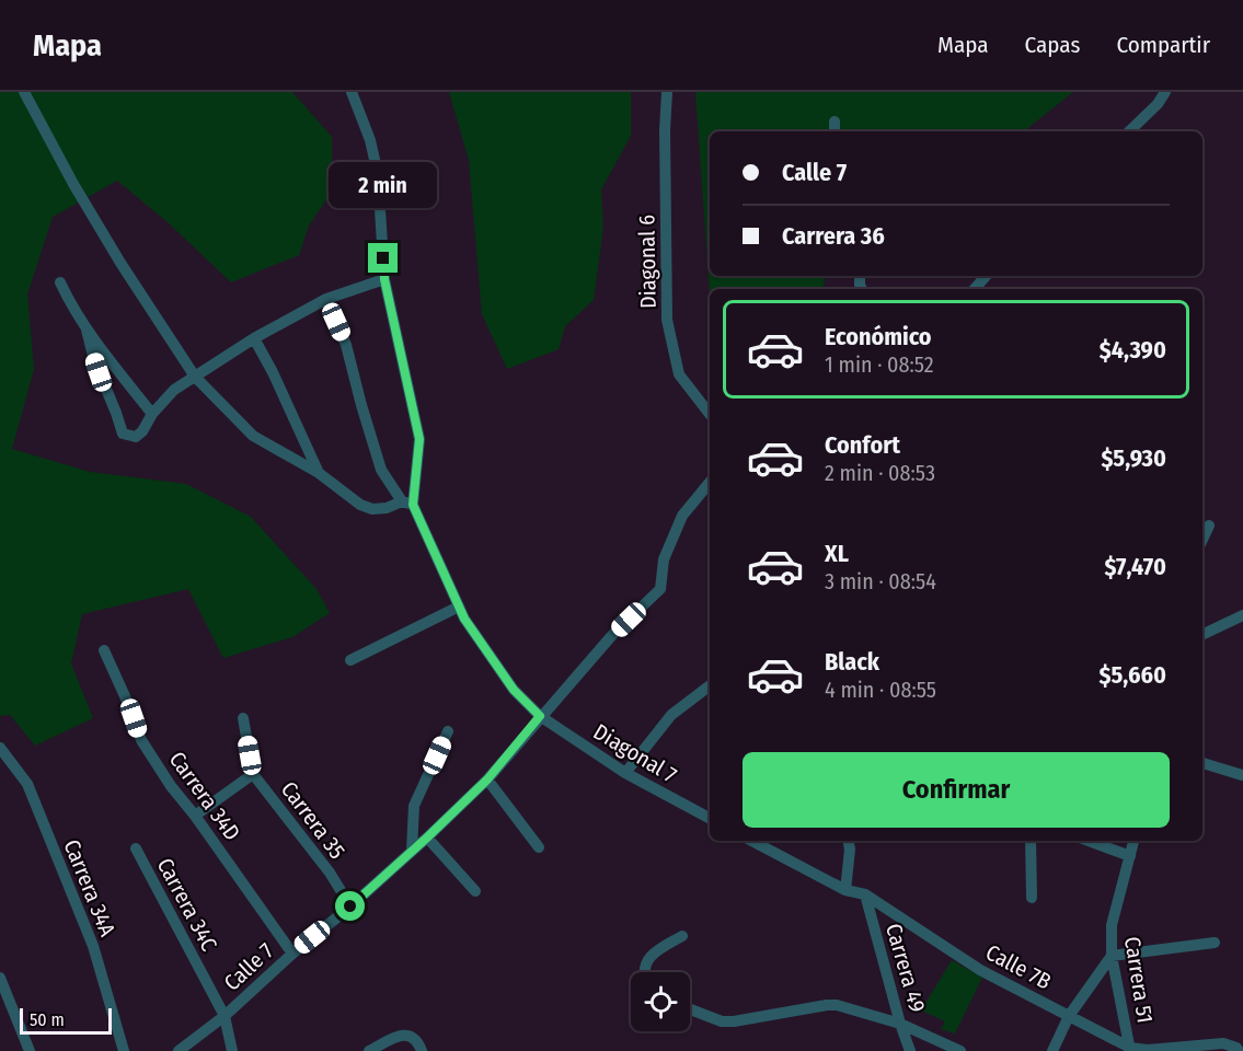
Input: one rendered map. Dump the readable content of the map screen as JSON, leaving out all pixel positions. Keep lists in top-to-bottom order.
{
  "streets": {
    "street": [
      "Diagonal 6",
      "Diagonal 7",
      "Carrera 34D",
      "Carrera 35",
      "Carrera 34A",
      "Carrera 34C",
      "Calle 7",
      "Calle 7B",
      "Carrera 49",
      "Carrera 51"
    ]
  },
  "crossings": [
    ["Diagonal 7", "Calle 7"],
    ["Carrera 34D", "Calle 7"],
    ["Carrera 35", "Calle 7"],
    ["Carrera 34C", "Calle 7"],
    ["Calle 7B", "Carrera 49"],
    ["Calle 7B", "Carrera 51"]
  ],
  "scale_bar": "50 m",
  "page": {
    "header": "Mapa",
    "nav": ["Mapa", "Capas", "Compartir"],
    "banner": ["Calle 7", "Carrera 36"],
    "bubble": "2 min",
    "list": [
      {
        "name": "Económico",
        "note": "1 min · 08:52",
        "value": "$4,390"
      },
      {
        "name": "Confort",
        "note": "2 min · 08:53",
        "value": "$5,930"
      },
      {
        "name": "XL",
        "note": "3 min · 08:54",
        "value": "$7,470"
      },
      {
        "name": "Black",
        "note": "4 min · 08:55",
        "value": "$5,660"
      }
    ],
    "buttons": "Confirmar",
    "scale": "50 m"
  }
}
